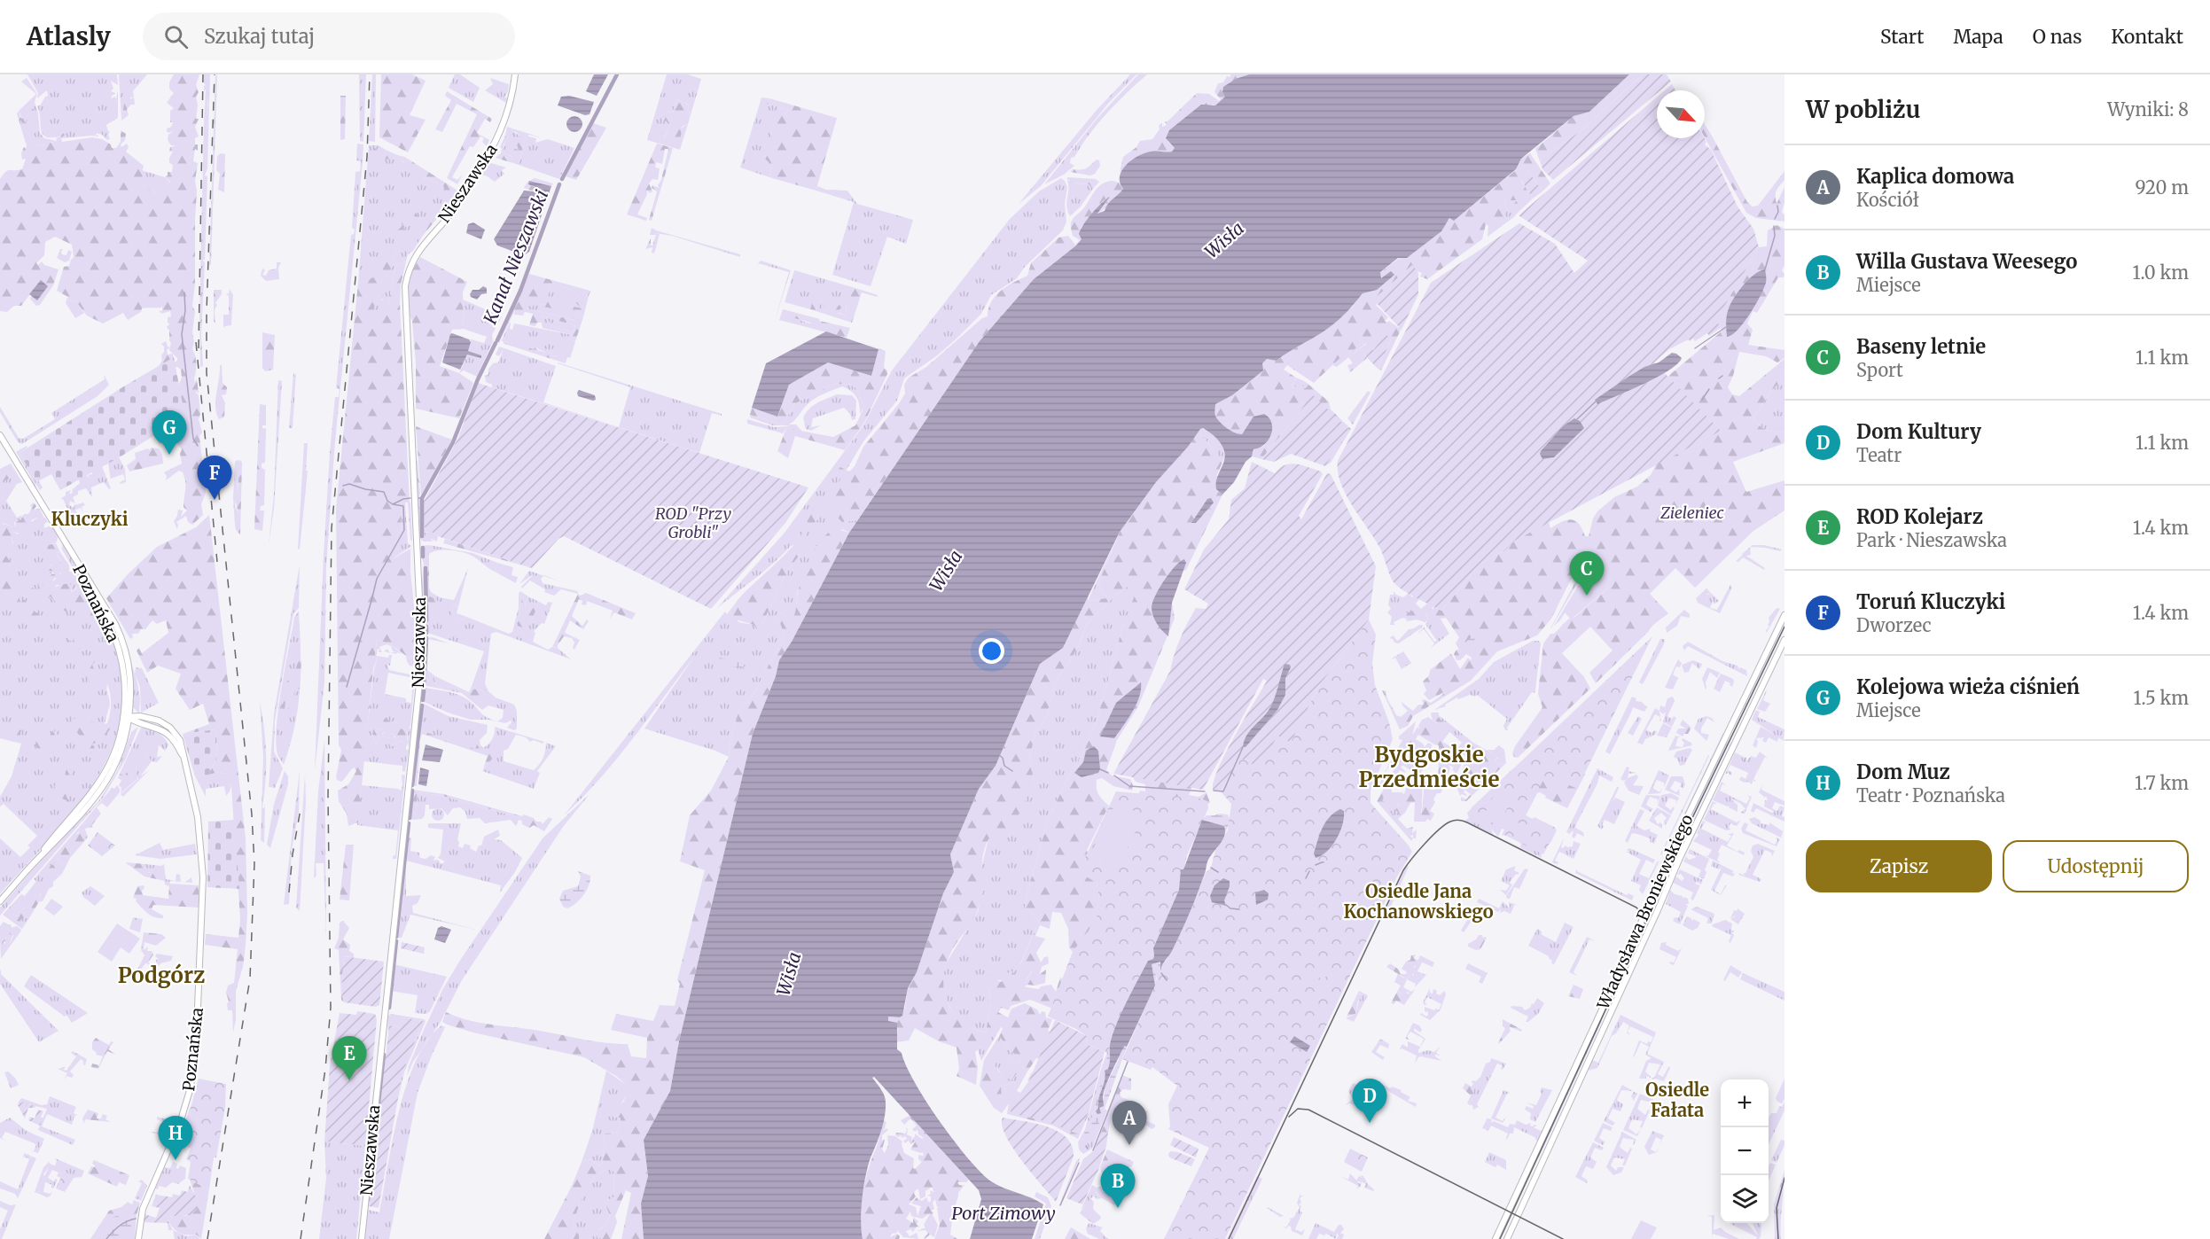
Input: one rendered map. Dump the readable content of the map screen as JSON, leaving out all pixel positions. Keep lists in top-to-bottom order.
{
  "streets": {
    "main road": ["Nieszawska", "Poznańska", "Władysława Broniewskiego"]
  },
  "districts": [
    "Kluczyki",
    "Bydgoskie Przedmieście",
    "Osiedle Jana Kochanowskiego",
    "Podgórz",
    "Osiedle Fałata"
  ],
  "water": ["Wisła", "Kanał Nieszawski", "Port Zimowy"],
  "parks": ["Zieleniec", "ROD \"Przy Grobli\""],
  "north": "bottom right",
  "page": {
    "header": "Atlasly",
    "search": "Szukaj tutaj",
    "nav": [
      "Start",
      "Mapa",
      "O nas",
      "Kontakt"
    ],
    "heading": ["W pobliżu", "Wyniki: 8"],
    "list": [
      {
        "mark": "A",
        "name": "Kaplica domowa",
        "note": "Kościół",
        "value": "920 m"
      },
      {
        "mark": "B",
        "name": "Willa Gustava Weesego",
        "note": "Miejsce",
        "value": "1.0 km"
      },
      {
        "mark": "C",
        "name": "Baseny letnie",
        "note": "Sport",
        "value": "1.1 km"
      },
      {
        "mark": "D",
        "name": "Dom Kultury",
        "note": "Teatr",
        "value": "1.1 km"
      },
      {
        "mark": "E",
        "name": "ROD Kolejarz",
        "note": "Park · Nieszawska",
        "value": "1.4 km"
      },
      {
        "mark": "F",
        "name": "Toruń Kluczyki",
        "note": "Dworzec",
        "value": "1.4 km"
      },
      {
        "mark": "G",
        "name": "Kolejowa wieża ciśnień",
        "note": "Miejsce",
        "value": "1.5 km"
      },
      {
        "mark": "H",
        "name": "Dom Muz",
        "note": "Teatr · Poznańska",
        "value": "1.7 km"
      }
    ],
    "pins": [
      "G",
      "F",
      "C",
      "E",
      "D",
      "A",
      "H",
      "B"
    ],
    "buttons": ["Zapisz", "Udostępnij"],
    "map_buttons": ["+", "−"]
  }
}
